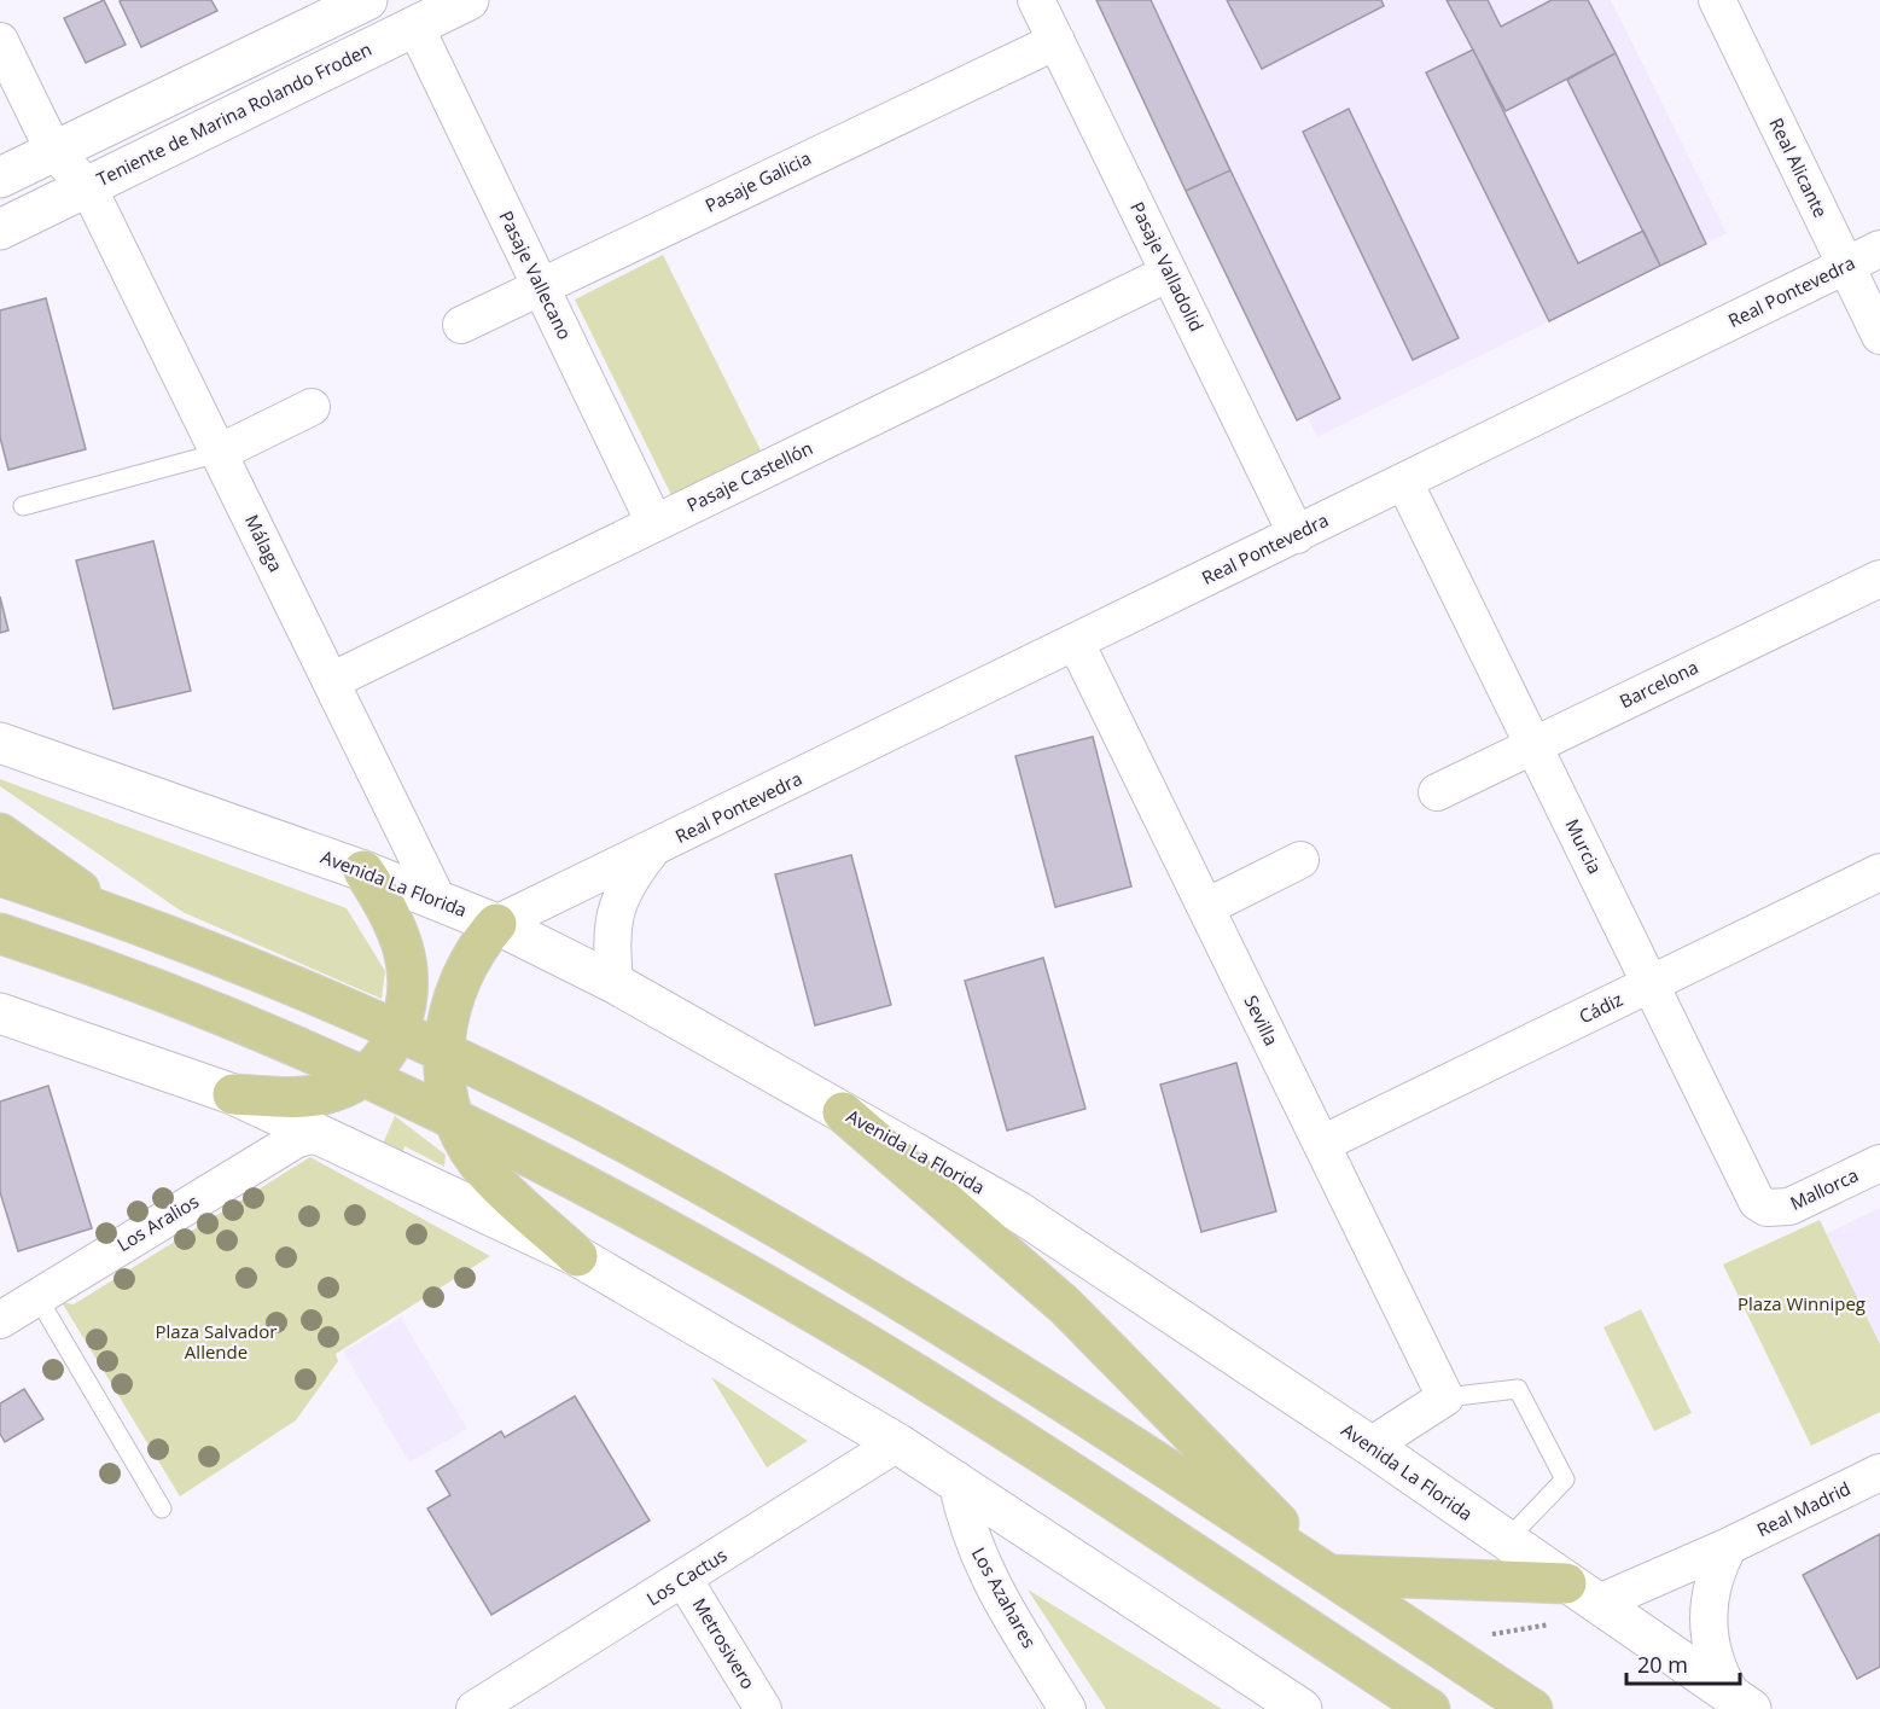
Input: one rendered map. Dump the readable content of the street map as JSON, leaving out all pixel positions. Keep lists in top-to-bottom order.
{
  "streets": {
    "street": [
      "Teniente de Marina Rolando Froden",
      "Real Alicante",
      "Pasaje Galicia",
      "Pasaje Valladolid",
      "Pasaje Vallecano",
      "Real Pontevedra",
      "Pasaje Castellón",
      "Málaga",
      "Barcelona",
      "Murcia",
      "Avenida La Florida",
      "Cádiz",
      "Sevilla",
      "Mallorca",
      "Los Aralios",
      "Real Madrid",
      "Los Cactus",
      "Los Azahares",
      "Metrosivero"
    ]
  },
  "crossings": [
    ["Teniente de Marina Rolando Froden", "Pasaje Vallecano"],
    ["Teniente de Marina Rolando Froden", "Málaga"],
    ["Real Alicante", "Real Pontevedra"],
    ["Pasaje Galicia", "Pasaje Valladolid"],
    ["Pasaje Galicia", "Pasaje Vallecano"],
    ["Pasaje Valladolid", "Real Pontevedra"],
    ["Pasaje Valladolid", "Pasaje Castellón"],
    ["Pasaje Vallecano", "Pasaje Castellón"],
    ["Real Pontevedra", "Murcia"],
    ["Real Pontevedra", "Avenida La Florida"],
    ["Real Pontevedra", "Sevilla"],
    ["Pasaje Castellón", "Málaga"],
    ["Málaga", "Avenida La Florida"],
    ["Barcelona", "Murcia"],
    ["Murcia", "Cádiz"],
    ["Murcia", "Mallorca"],
    ["Avenida La Florida", "Real Madrid"],
    ["Cádiz", "Sevilla"],
    ["Los Cactus", "Metrosivero"]
  ],
  "parks": ["Plaza Winnipeg", "Plaza Salvador Allende"],
  "scale_bar": "20 m"
}
